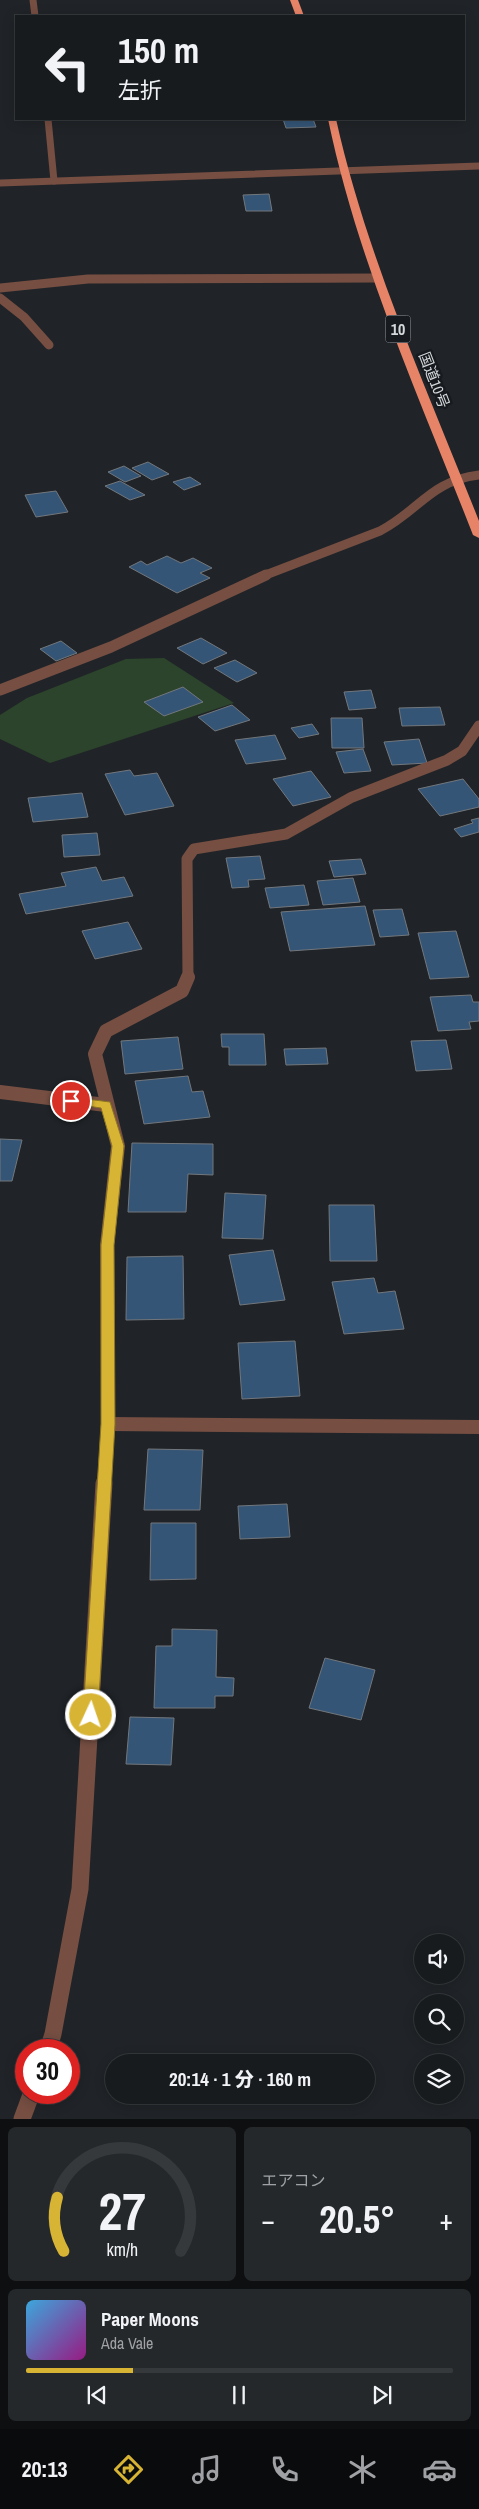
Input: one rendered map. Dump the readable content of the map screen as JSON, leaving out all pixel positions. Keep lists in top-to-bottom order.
{
  "streets": {
    "highway": ["10", "国道10号"]
  },
  "page": {
    "turn": ["150 m", "左折"],
    "limit": "30",
    "trip": "20:14 · 1 分 · 160 m",
    "tile": "エアコン",
    "heat": ["−", "20.5°", "+"],
    "song": ["Paper Moons", "Ada Vale"],
    "tabs": "20:13",
    "gauge": ["27", "km/h"]
  }
}
